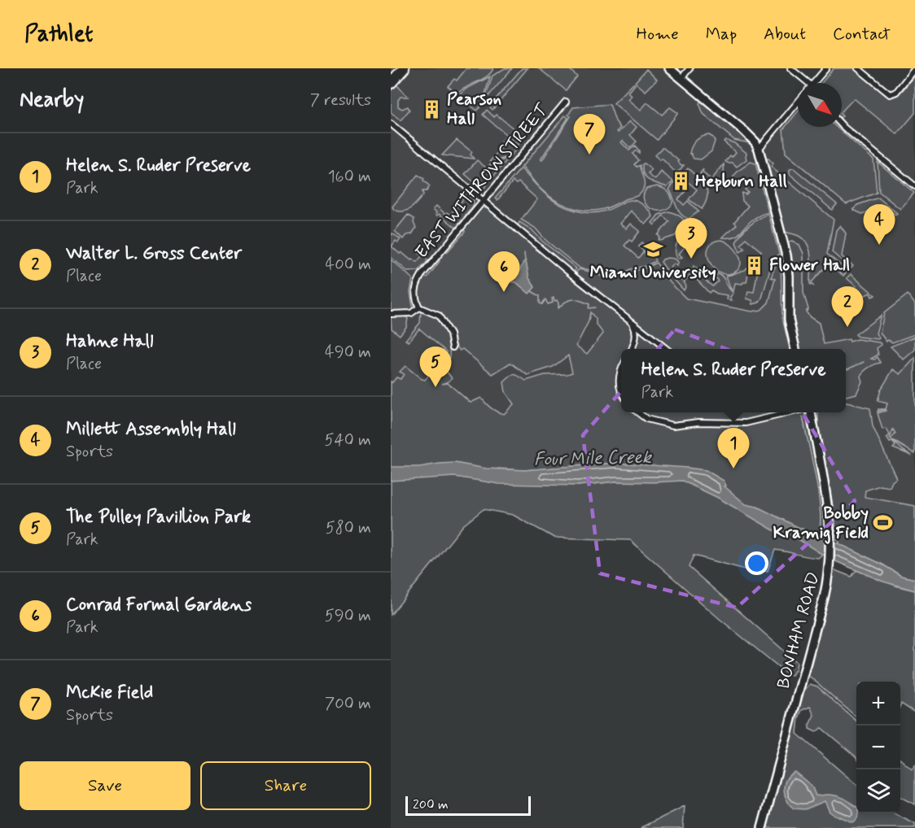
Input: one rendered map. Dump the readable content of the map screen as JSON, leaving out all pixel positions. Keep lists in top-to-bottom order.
{
  "streets": {
    "street": ["EAST WITHROW STREET", "BONHAM ROAD"]
  },
  "water": ["Four Mile Creek"],
  "places": {
    "building": ["Pearson Hall", "Hepburn Hall", "Flower Hall"],
    "school or university": ["Miami University"],
    "sports": ["Bobby Kramig Field"]
  },
  "scale_bar": "200 m",
  "north": "bottom right",
  "page": {
    "header": "Pathlet",
    "nav": [
      "Home",
      "Map",
      "About",
      "Contact"
    ],
    "heading": ["Nearby", "7 results"],
    "pins": [
      "7",
      "4",
      "3",
      "6",
      "2",
      "5",
      "1"
    ],
    "list": [
      {
        "mark": "1",
        "name": "Helen S. Ruder Preserve",
        "note": "Park",
        "value": "160 m"
      },
      {
        "mark": "2",
        "name": "Walter L. Gross Center",
        "note": "Place",
        "value": "400 m"
      },
      {
        "mark": "3",
        "name": "Hahne Hall",
        "note": "Place",
        "value": "490 m"
      },
      {
        "mark": "4",
        "name": "Millett Assembly Hall",
        "note": "Sports",
        "value": "540 m"
      },
      {
        "mark": "5",
        "name": "The Pulley Pavillion Park",
        "note": "Park",
        "value": "580 m"
      },
      {
        "mark": "6",
        "name": "Conrad Formal Gardens",
        "note": "Park",
        "value": "590 m"
      },
      {
        "mark": "7",
        "name": "McKie Field",
        "note": "Sports",
        "value": "700 m"
      }
    ],
    "popup": ["Helen S. Ruder Preserve", "Park"],
    "map_buttons": ["+", "−"],
    "buttons": ["Save", "Share"],
    "scale": "200 m"
  }
}
